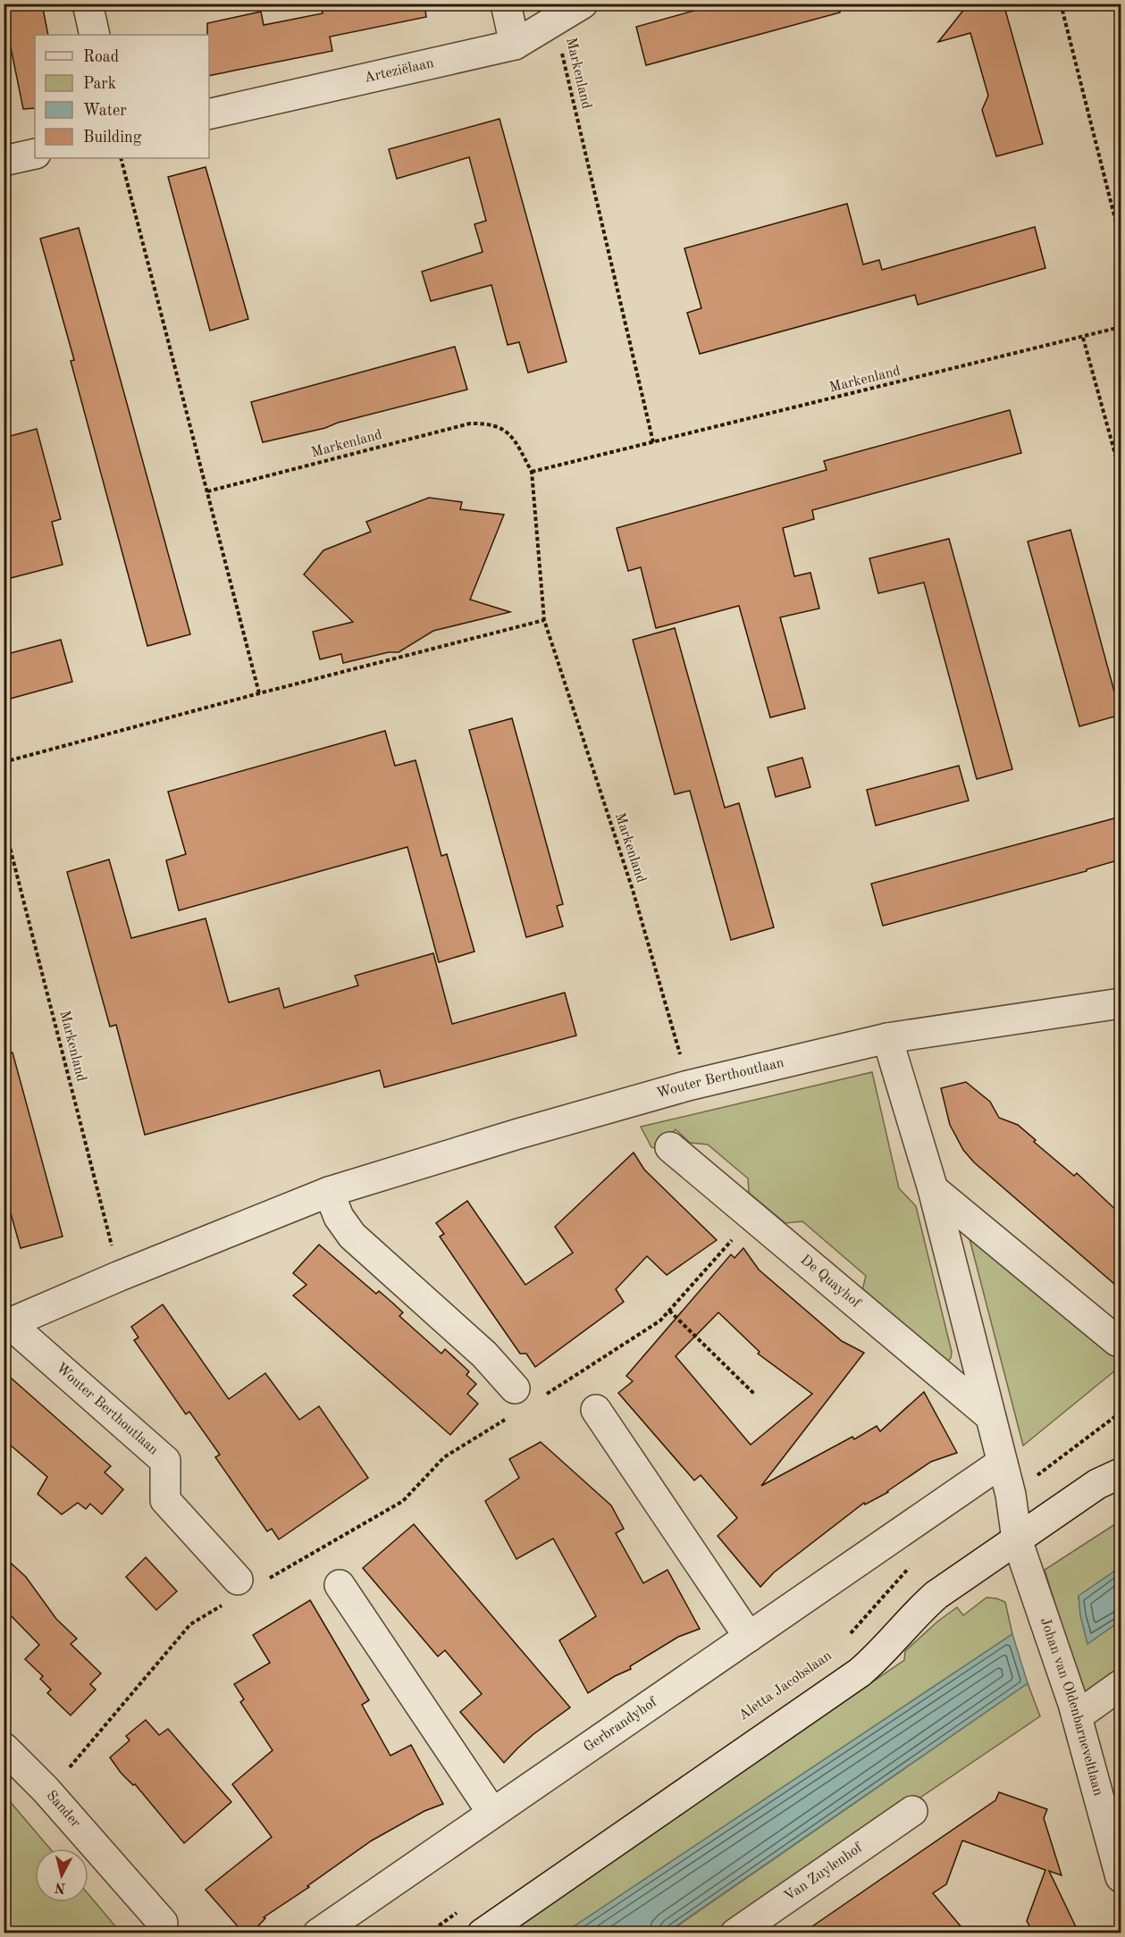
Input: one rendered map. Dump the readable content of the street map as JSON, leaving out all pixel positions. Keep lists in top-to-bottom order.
{
  "streets": {
    "street": [
      "Arteziëlaan",
      "Wouter Berthoutlaan",
      "De Quayhof",
      "Johan van Oldenbarneveltlaan",
      "Gerbrandyhof",
      "Sander",
      "Van Zuylenhof"
    ],
    "path": ["Markenland"]
  },
  "crossings": [
    ["Arteziëlaan", "Markenland"],
    ["Markenland", "Wouter Berthoutlaan"]
  ],
  "legend": [
    "Road",
    "Park",
    "Water",
    "Building"
  ],
  "north": "bottom"
}
